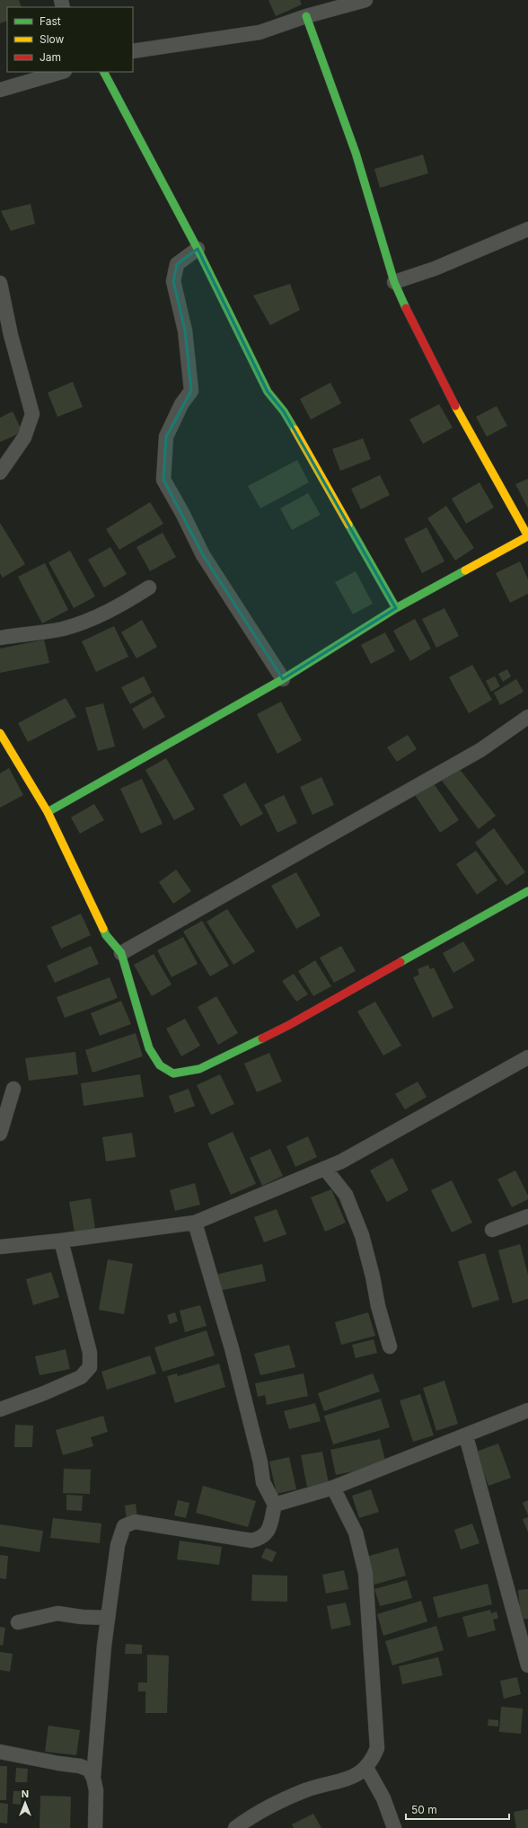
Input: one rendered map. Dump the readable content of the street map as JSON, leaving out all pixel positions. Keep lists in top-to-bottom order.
{
  "legend": ["Fast", "Slow", "Jam"],
  "scale_bar": "50 m",
  "north": "top"
}
